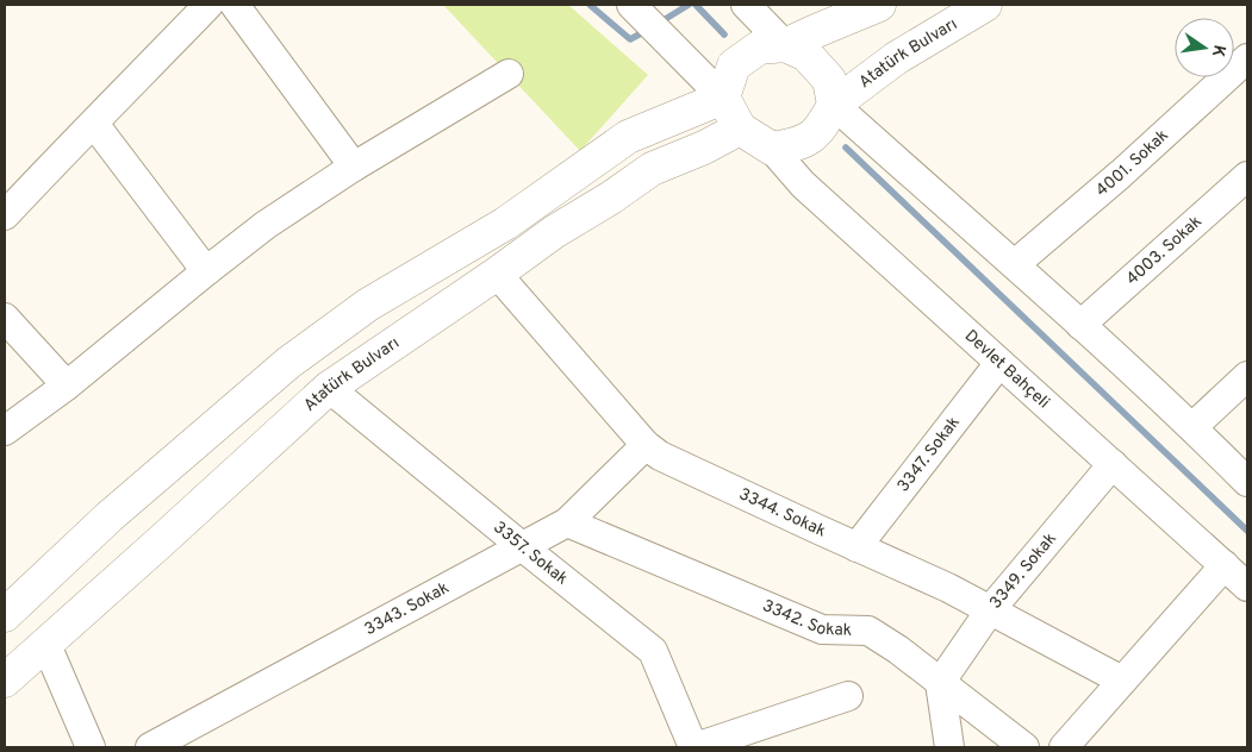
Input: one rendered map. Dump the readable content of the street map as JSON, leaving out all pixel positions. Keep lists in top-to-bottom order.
{
  "streets": {
    "main road": ["Atatürk Bulvarı"],
    "street": [
      "4001. Sokak",
      "4003. Sokak",
      "Devlet Bahçeli",
      "3347. Sokak",
      "3344. Sokak",
      "3357. Sokak",
      "3349. Sokak",
      "3343. Sokak",
      "3342. Sokak"
    ]
  },
  "crossings": [
    ["Atatürk Bulvarı", "Devlet Bahçeli"],
    ["Atatürk Bulvarı", "3344. Sokak"],
    ["Atatürk Bulvarı", "3357. Sokak"],
    ["Devlet Bahçeli", "3347. Sokak"],
    ["Devlet Bahçeli", "3349. Sokak"],
    ["3347. Sokak", "3344. Sokak"],
    ["3344. Sokak", "3349. Sokak"],
    ["3344. Sokak", "3343. Sokak"],
    ["3357. Sokak", "3343. Sokak"],
    ["3349. Sokak", "3342. Sokak"],
    ["3343. Sokak", "3342. Sokak"]
  ],
  "north": "right"
}
